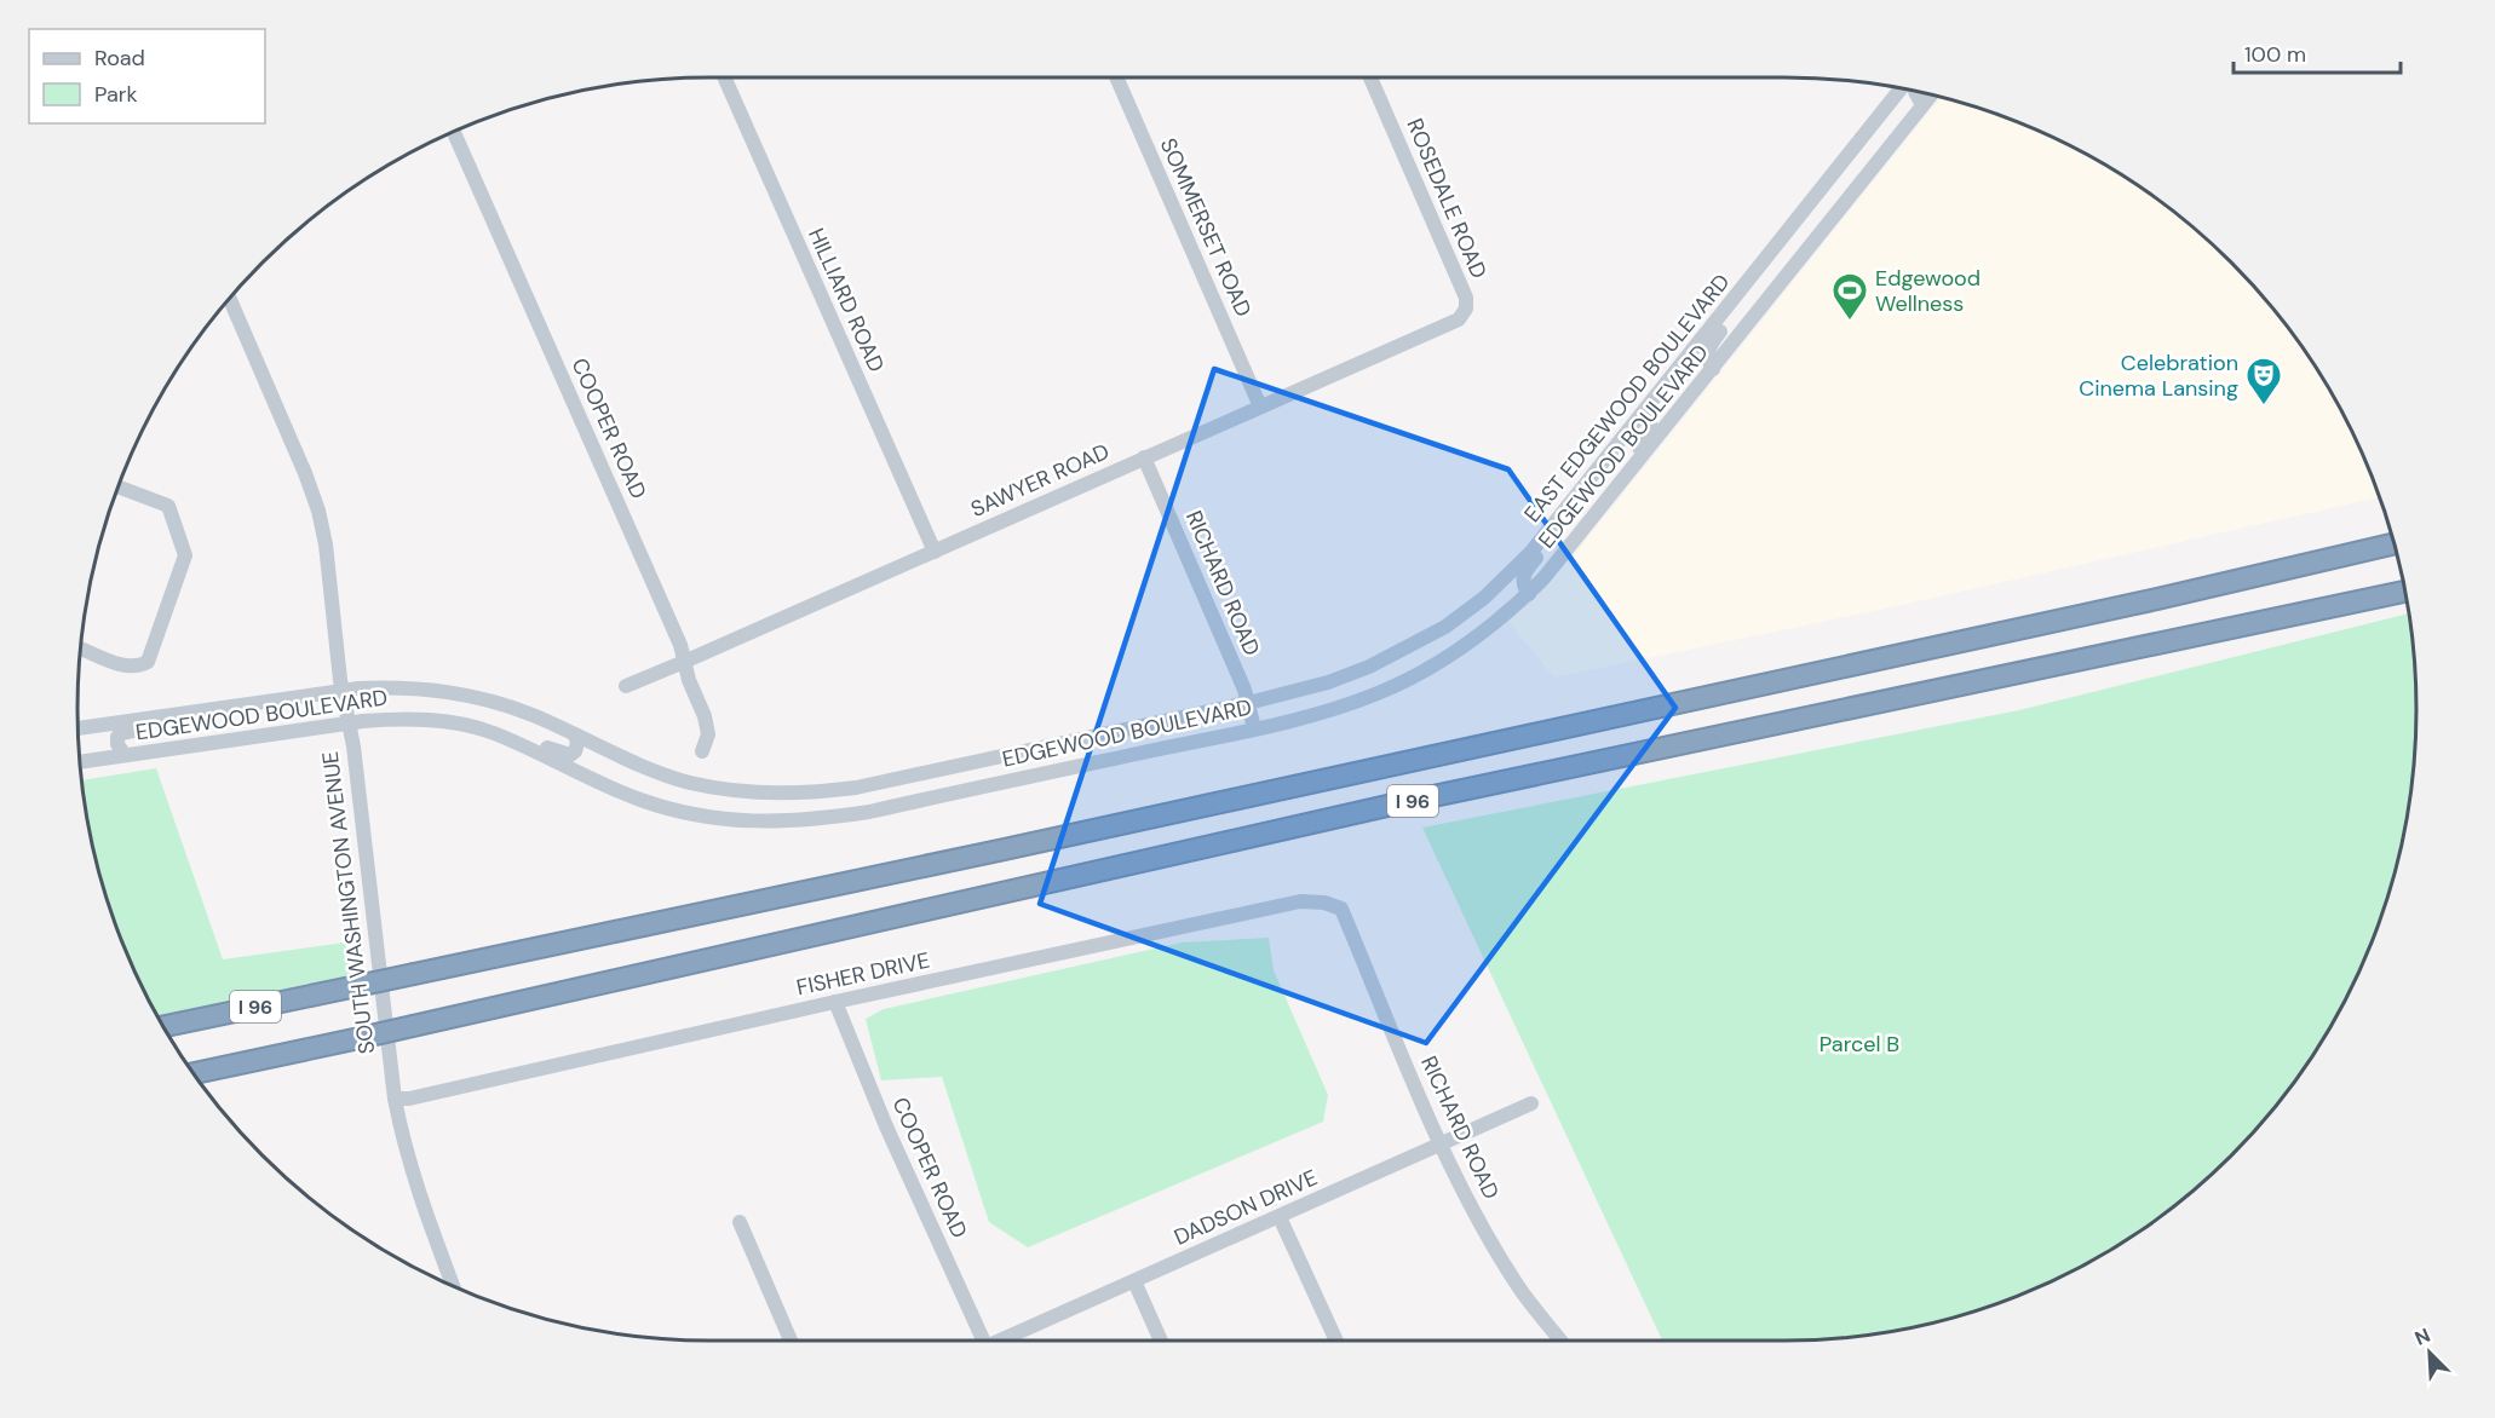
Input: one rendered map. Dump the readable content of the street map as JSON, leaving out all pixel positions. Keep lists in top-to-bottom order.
{
  "streets": {
    "highway": ["I 96"],
    "street": [
      "ROSEDALE ROAD",
      "SOMMERSET ROAD",
      "HILLIARD ROAD",
      "EAST EDGEWOOD BOULEVARD",
      "COOPER ROAD",
      "EDGEWOOD BOULEVARD",
      "SAWYER ROAD",
      "RICHARD ROAD",
      "SOUTH WASHINGTON AVENUE",
      "FISHER DRIVE",
      "DADSON DRIVE"
    ]
  },
  "crossings": [
    ["ROSEDALE ROAD", "SAWYER ROAD"],
    ["SOMMERSET ROAD", "SAWYER ROAD"],
    ["HILLIARD ROAD", "SAWYER ROAD"],
    ["EAST EDGEWOOD BOULEVARD", "RICHARD ROAD"],
    ["EAST EDGEWOOD BOULEVARD", "SOUTH WASHINGTON AVENUE"],
    ["COOPER ROAD", "SAWYER ROAD"],
    ["COOPER ROAD", "FISHER DRIVE"],
    ["EDGEWOOD BOULEVARD", "RICHARD ROAD"],
    ["EDGEWOOD BOULEVARD", "SOUTH WASHINGTON AVENUE"],
    ["SAWYER ROAD", "RICHARD ROAD"],
    ["RICHARD ROAD", "FISHER DRIVE"],
    ["RICHARD ROAD", "DADSON DRIVE"],
    ["SOUTH WASHINGTON AVENUE", "FISHER DRIVE"]
  ],
  "parks": ["Parcel B"],
  "places": {
    "sports": ["Edgewood Wellness"],
    "theatre": ["Celebration Cinema Lansing"]
  },
  "legend": ["Road", "Park"],
  "scale_bar": "100 m",
  "north": "top left"
}
